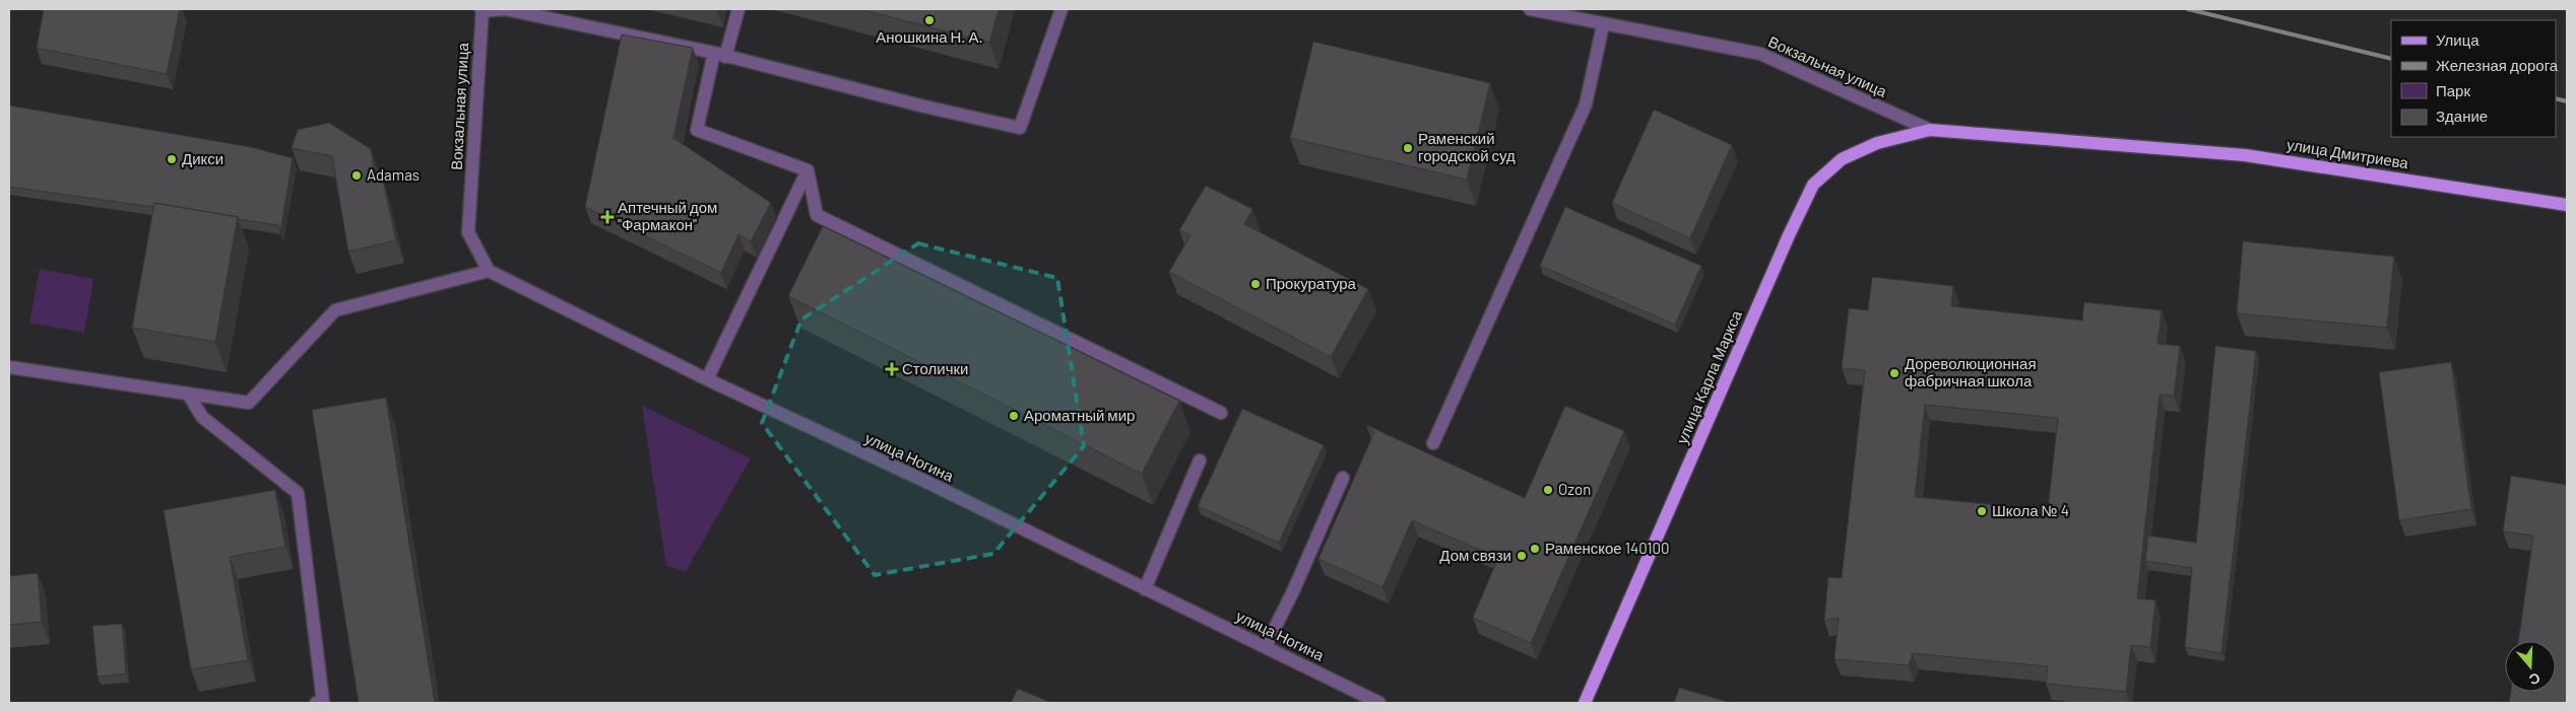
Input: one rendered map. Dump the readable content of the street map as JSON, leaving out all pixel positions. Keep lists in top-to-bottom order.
{
  "streets": {
    "main road": ["улица Дмитриева", "улица Карла Маркса"],
    "street": ["Вокзальная улица", "улица Ногина"]
  },
  "crossings": [
    ["Вокзальная улица", "улица Карла Маркса"],
    ["Вокзальная улица", "улица Ногина"],
    ["улица Дмитриева", "улица Карла Маркса"]
  ],
  "places": {
    "other": [
      "Аношкина Н. А.",
      "Раменский городской суд",
      "Дикси",
      "Adamas",
      "Прокуратура",
      "Дореволюционная фабричная школа",
      "Ароматный мир",
      "Ozon",
      "Школа № 4",
      "Раменское 140100",
      "Дом связи"
    ],
    "health": ["Аптечный дом \"Фармакон\"", "Столички"]
  },
  "legend": [
    "Улица",
    "Железная дорога",
    "Парк",
    "Здание"
  ],
  "north": "bottom"
}
